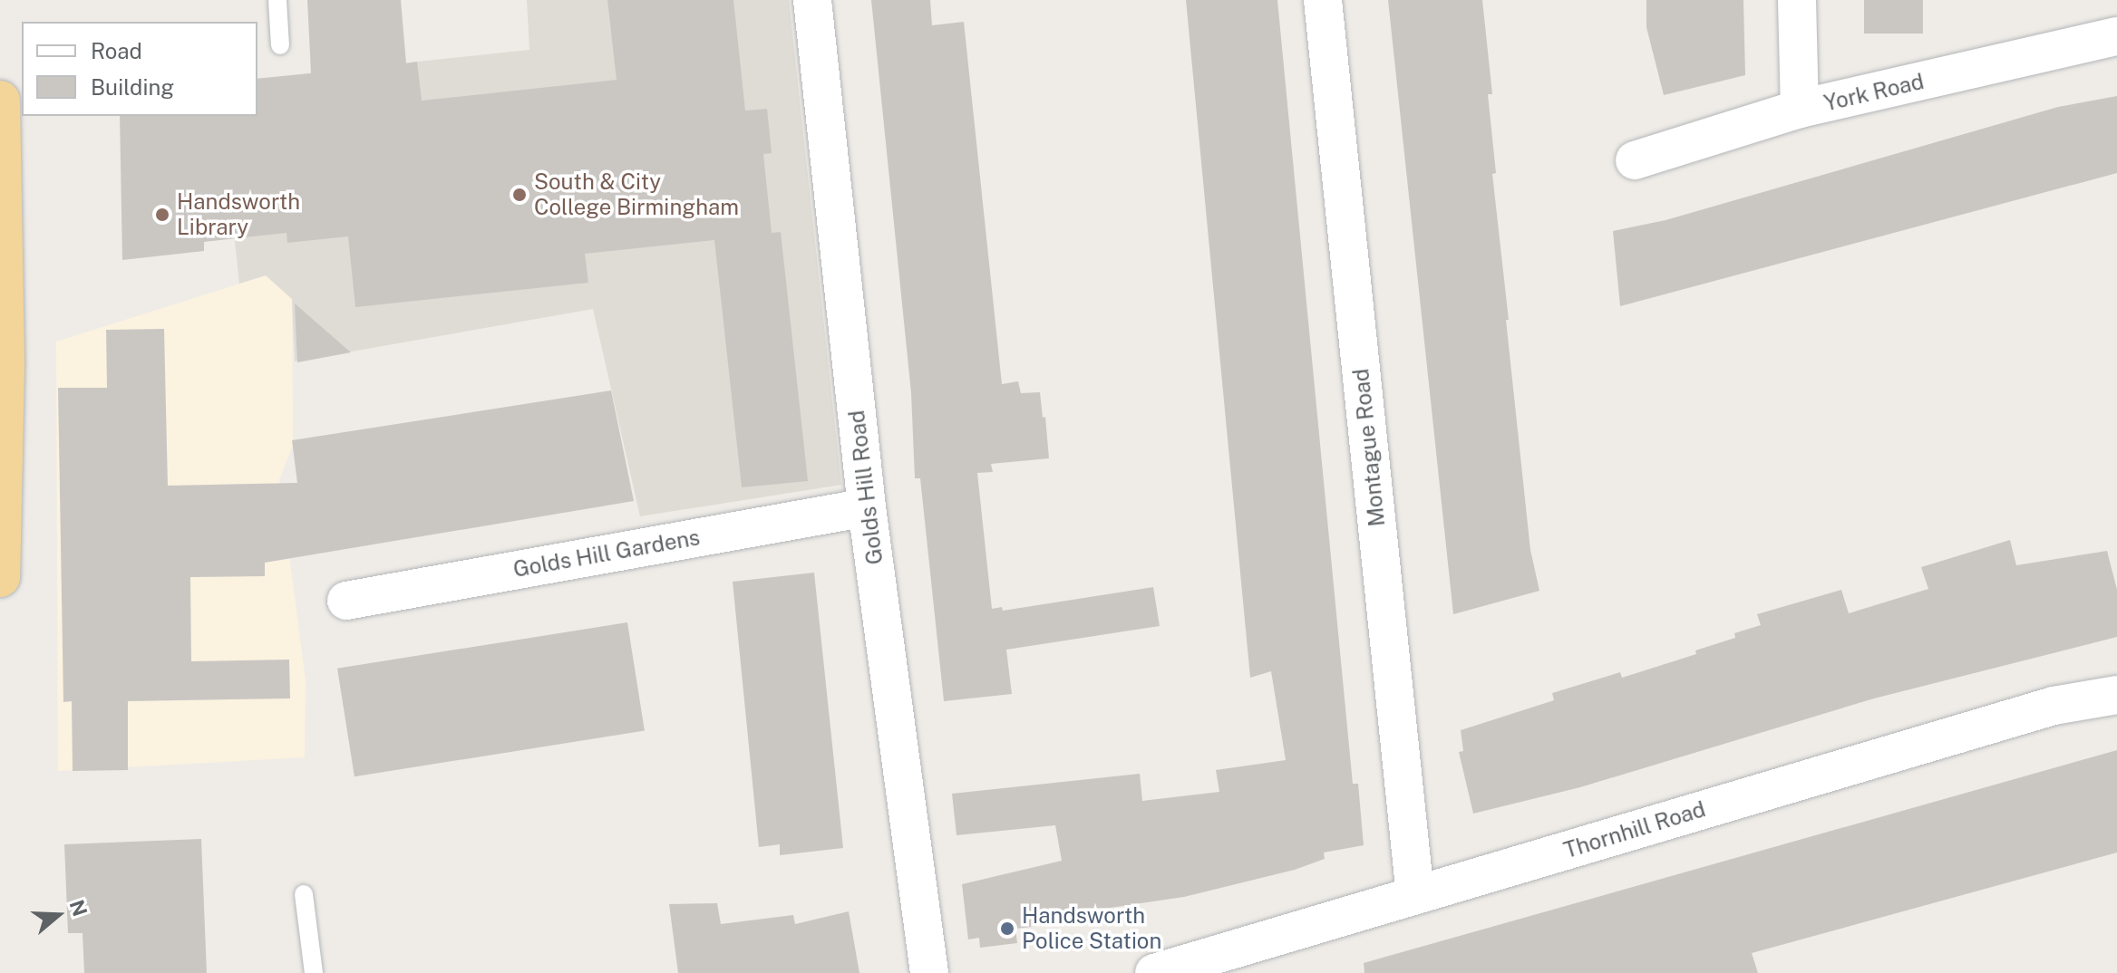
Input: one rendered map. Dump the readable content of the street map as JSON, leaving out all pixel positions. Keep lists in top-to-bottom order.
{
  "streets": {
    "street": [
      "York Road",
      "Montague Road",
      "Golds Hill Road",
      "Golds Hill Gardens",
      "Thornhill Road"
    ]
  },
  "crossings": [
    ["Montague Road", "Thornhill Road"],
    ["Golds Hill Road", "Golds Hill Gardens"]
  ],
  "places": ["South & City College Birmingham", "Handsworth Library", "Handsworth Police Station"],
  "legend": ["Road", "Building"],
  "north": "right"
}
